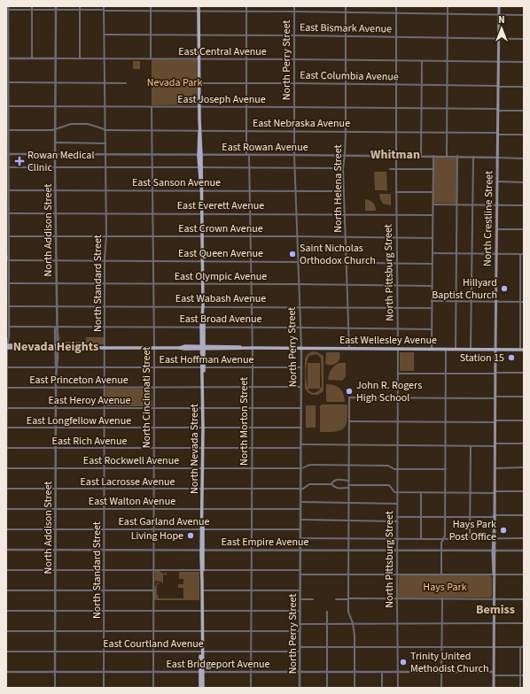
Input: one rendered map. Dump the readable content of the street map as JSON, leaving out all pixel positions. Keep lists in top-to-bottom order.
{
  "streets": {
    "main road": ["North Crestline Street", "East Wellesley Avenue", "North Nevada Street"],
    "street": [
      "East Bismark Avenue",
      "East Central Avenue",
      "North Perry Street",
      "East Columbia Avenue",
      "East Joseph Avenue",
      "East Nebraska Avenue",
      "East Rowan Avenue",
      "East Sanson Avenue",
      "North Helena Street",
      "East Everett Avenue",
      "East Crown Avenue",
      "North Addison Street",
      "East Queen Avenue",
      "North Pittsburg Street",
      "East Olympic Avenue",
      "North Standard Street",
      "East Wabash Avenue",
      "East Broad Avenue",
      "East Hoffman Avenue",
      "East Princeton Avenue",
      "North Cincinnati Street",
      "East Heroy Avenue",
      "East Longfellow Avenue",
      "North Morton Street",
      "East Rich Avenue",
      "East Rockwell Avenue",
      "East Lacrosse Avenue",
      "East Walton Avenue",
      "East Garland Avenue",
      "East Empire Avenue",
      "East Courtland Avenue",
      "East Bridgeport Avenue"
    ]
  },
  "crossings": [
    ["East Bismark Avenue", "North Perry Street"],
    ["East Bismark Avenue", "North Helena Street"],
    ["East Bismark Avenue", "North Crestline Street"],
    ["East Bismark Avenue", "North Pittsburg Street"],
    ["East Bismark Avenue", "North Standard Street"],
    ["East Bismark Avenue", "North Morton Street"],
    ["East Bismark Avenue", "North Nevada Street"],
    ["East Central Avenue", "North Perry Street"],
    ["East Central Avenue", "North Helena Street"],
    ["East Central Avenue", "North Crestline Street"],
    ["East Central Avenue", "North Addison Street"],
    ["East Central Avenue", "North Pittsburg Street"],
    ["East Central Avenue", "North Standard Street"],
    ["East Central Avenue", "North Morton Street"],
    ["East Central Avenue", "North Nevada Street"],
    ["North Perry Street", "East Columbia Avenue"],
    ["North Perry Street", "East Joseph Avenue"],
    ["North Perry Street", "East Nebraska Avenue"],
    ["North Perry Street", "East Rowan Avenue"],
    ["North Perry Street", "East Sanson Avenue"],
    ["North Perry Street", "East Everett Avenue"],
    ["North Perry Street", "East Crown Avenue"],
    ["North Perry Street", "East Queen Avenue"],
    ["North Perry Street", "East Olympic Avenue"],
    ["North Perry Street", "East Wabash Avenue"],
    ["North Perry Street", "East Broad Avenue"],
    ["North Perry Street", "East Wellesley Avenue"],
    ["North Perry Street", "East Hoffman Avenue"],
    ["North Perry Street", "East Princeton Avenue"],
    ["North Perry Street", "East Heroy Avenue"],
    ["North Perry Street", "East Longfellow Avenue"],
    ["North Perry Street", "East Rich Avenue"],
    ["North Perry Street", "East Rockwell Avenue"],
    ["North Perry Street", "East Lacrosse Avenue"],
    ["North Perry Street", "East Walton Avenue"],
    ["North Perry Street", "East Garland Avenue"],
    ["North Perry Street", "East Empire Avenue"],
    ["North Perry Street", "East Courtland Avenue"],
    ["North Perry Street", "East Bridgeport Avenue"],
    ["East Columbia Avenue", "North Helena Street"],
    ["East Columbia Avenue", "North Crestline Street"],
    ["East Columbia Avenue", "North Pittsburg Street"],
    ["East Columbia Avenue", "North Morton Street"],
    ["East Columbia Avenue", "North Nevada Street"],
    ["East Joseph Avenue", "North Helena Street"],
    ["East Joseph Avenue", "North Crestline Street"],
    ["East Joseph Avenue", "North Addison Street"],
    ["East Joseph Avenue", "North Pittsburg Street"],
    ["East Joseph Avenue", "North Standard Street"],
    ["East Joseph Avenue", "North Cincinnati Street"],
    ["East Joseph Avenue", "North Morton Street"],
    ["East Joseph Avenue", "North Nevada Street"],
    ["East Nebraska Avenue", "North Helena Street"],
    ["East Nebraska Avenue", "North Crestline Street"],
    ["East Nebraska Avenue", "North Addison Street"],
    ["East Nebraska Avenue", "North Pittsburg Street"],
    ["East Nebraska Avenue", "North Standard Street"],
    ["East Nebraska Avenue", "North Cincinnati Street"],
    ["East Nebraska Avenue", "North Morton Street"],
    ["East Nebraska Avenue", "North Nevada Street"],
    ["East Rowan Avenue", "North Helena Street"],
    ["East Rowan Avenue", "North Crestline Street"],
    ["East Rowan Avenue", "North Addison Street"],
    ["East Rowan Avenue", "North Pittsburg Street"],
    ["East Rowan Avenue", "North Standard Street"],
    ["East Rowan Avenue", "North Cincinnati Street"],
    ["East Rowan Avenue", "North Morton Street"],
    ["East Rowan Avenue", "North Nevada Street"],
    ["East Sanson Avenue", "North Helena Street"],
    ["East Sanson Avenue", "North Addison Street"],
    ["East Sanson Avenue", "North Standard Street"],
    ["East Sanson Avenue", "North Cincinnati Street"],
    ["East Sanson Avenue", "North Morton Street"],
    ["East Sanson Avenue", "North Nevada Street"],
    ["North Helena Street", "East Everett Avenue"],
    ["North Helena Street", "East Crown Avenue"],
    ["North Helena Street", "East Queen Avenue"],
    ["North Helena Street", "East Olympic Avenue"],
    ["North Helena Street", "East Wabash Avenue"],
    ["North Helena Street", "East Broad Avenue"],
    ["North Helena Street", "East Wellesley Avenue"],
    ["East Everett Avenue", "North Addison Street"],
    ["East Everett Avenue", "North Pittsburg Street"],
    ["East Everett Avenue", "North Standard Street"],
    ["East Everett Avenue", "North Cincinnati Street"],
    ["East Everett Avenue", "North Morton Street"],
    ["East Everett Avenue", "North Nevada Street"],
    ["North Crestline Street", "East Wellesley Avenue"],
    ["North Crestline Street", "East Lacrosse Avenue"],
    ["North Crestline Street", "East Empire Avenue"],
    ["North Crestline Street", "East Bridgeport Avenue"],
    ["East Crown Avenue", "North Addison Street"],
    ["East Crown Avenue", "North Pittsburg Street"],
    ["East Crown Avenue", "North Standard Street"],
    ["East Crown Avenue", "North Cincinnati Street"],
    ["East Crown Avenue", "North Morton Street"],
    ["East Crown Avenue", "North Nevada Street"],
    ["North Addison Street", "East Queen Avenue"],
    ["North Addison Street", "East Olympic Avenue"],
    ["North Addison Street", "East Wabash Avenue"],
    ["North Addison Street", "East Broad Avenue"],
    ["North Addison Street", "East Wellesley Avenue"],
    ["North Addison Street", "East Hoffman Avenue"],
    ["North Addison Street", "East Princeton Avenue"],
    ["North Addison Street", "East Heroy Avenue"],
    ["North Addison Street", "East Longfellow Avenue"],
    ["North Addison Street", "East Rich Avenue"],
    ["North Addison Street", "East Rockwell Avenue"],
    ["North Addison Street", "East Lacrosse Avenue"],
    ["North Addison Street", "East Walton Avenue"],
    ["North Addison Street", "East Garland Avenue"],
    ["North Addison Street", "East Empire Avenue"],
    ["North Addison Street", "East Courtland Avenue"],
    ["North Addison Street", "East Bridgeport Avenue"],
    ["East Queen Avenue", "North Pittsburg Street"],
    ["East Queen Avenue", "North Standard Street"],
    ["East Queen Avenue", "North Cincinnati Street"],
    ["East Queen Avenue", "North Morton Street"],
    ["East Queen Avenue", "North Nevada Street"],
    ["North Pittsburg Street", "East Olympic Avenue"],
    ["North Pittsburg Street", "East Wabash Avenue"],
    ["North Pittsburg Street", "East Broad Avenue"],
    ["North Pittsburg Street", "East Wellesley Avenue"],
    ["North Pittsburg Street", "East Rockwell Avenue"],
    ["North Pittsburg Street", "East Lacrosse Avenue"],
    ["North Pittsburg Street", "East Empire Avenue"],
    ["North Pittsburg Street", "East Bridgeport Avenue"],
    ["East Olympic Avenue", "North Standard Street"],
    ["East Olympic Avenue", "North Cincinnati Street"],
    ["East Olympic Avenue", "North Morton Street"],
    ["East Olympic Avenue", "North Nevada Street"],
    ["North Standard Street", "East Wabash Avenue"],
    ["North Standard Street", "East Broad Avenue"],
    ["North Standard Street", "East Wellesley Avenue"],
    ["North Standard Street", "East Hoffman Avenue"],
    ["North Standard Street", "East Princeton Avenue"],
    ["North Standard Street", "East Heroy Avenue"],
    ["North Standard Street", "East Longfellow Avenue"],
    ["North Standard Street", "East Rich Avenue"],
    ["North Standard Street", "East Rockwell Avenue"],
    ["North Standard Street", "East Lacrosse Avenue"],
    ["North Standard Street", "East Walton Avenue"],
    ["North Standard Street", "East Garland Avenue"],
    ["North Standard Street", "East Empire Avenue"],
    ["North Standard Street", "East Courtland Avenue"],
    ["North Standard Street", "East Bridgeport Avenue"],
    ["East Wabash Avenue", "North Cincinnati Street"],
    ["East Wabash Avenue", "North Morton Street"],
    ["East Wabash Avenue", "North Nevada Street"],
    ["East Broad Avenue", "North Cincinnati Street"],
    ["East Broad Avenue", "North Morton Street"],
    ["East Broad Avenue", "North Nevada Street"],
    ["East Wellesley Avenue", "North Cincinnati Street"],
    ["East Wellesley Avenue", "North Morton Street"],
    ["East Wellesley Avenue", "North Nevada Street"],
    ["East Hoffman Avenue", "North Cincinnati Street"],
    ["East Hoffman Avenue", "North Morton Street"],
    ["East Hoffman Avenue", "North Nevada Street"],
    ["East Princeton Avenue", "North Cincinnati Street"],
    ["East Princeton Avenue", "North Morton Street"],
    ["East Princeton Avenue", "North Nevada Street"],
    ["North Cincinnati Street", "East Heroy Avenue"],
    ["North Cincinnati Street", "East Longfellow Avenue"],
    ["North Cincinnati Street", "East Rich Avenue"],
    ["North Cincinnati Street", "East Rockwell Avenue"],
    ["North Cincinnati Street", "East Lacrosse Avenue"],
    ["North Cincinnati Street", "East Walton Avenue"],
    ["North Cincinnati Street", "East Garland Avenue"],
    ["North Cincinnati Street", "East Empire Avenue"],
    ["North Cincinnati Street", "East Courtland Avenue"],
    ["North Cincinnati Street", "East Bridgeport Avenue"],
    ["East Heroy Avenue", "North Morton Street"],
    ["East Heroy Avenue", "North Nevada Street"],
    ["East Longfellow Avenue", "North Morton Street"],
    ["East Longfellow Avenue", "North Nevada Street"],
    ["North Morton Street", "East Rich Avenue"],
    ["North Morton Street", "East Rockwell Avenue"],
    ["North Morton Street", "East Lacrosse Avenue"],
    ["North Morton Street", "East Walton Avenue"],
    ["North Morton Street", "East Garland Avenue"],
    ["North Morton Street", "East Empire Avenue"],
    ["North Morton Street", "East Courtland Avenue"],
    ["North Morton Street", "East Bridgeport Avenue"],
    ["East Rich Avenue", "North Nevada Street"],
    ["North Nevada Street", "East Rockwell Avenue"],
    ["North Nevada Street", "East Lacrosse Avenue"],
    ["North Nevada Street", "East Walton Avenue"],
    ["North Nevada Street", "East Garland Avenue"],
    ["North Nevada Street", "East Empire Avenue"],
    ["North Nevada Street", "East Courtland Avenue"],
    ["North Nevada Street", "East Bridgeport Avenue"]
  ],
  "districts": ["Whitman", "Nevada Heights", "Bemiss"],
  "parks": ["Nevada Park", "Hays Park"],
  "places": {
    "health": ["Rowan Medical Clinic"],
    "other": [
      "Saint Nicholas Orthodox Church",
      "Hillyard Baptist Church",
      "Station 15",
      "John R. Rogers High School",
      "Hays Park Post Office",
      "Living Hope",
      "Trinity United Methodist Church"
    ]
  },
  "north": "top"
}
